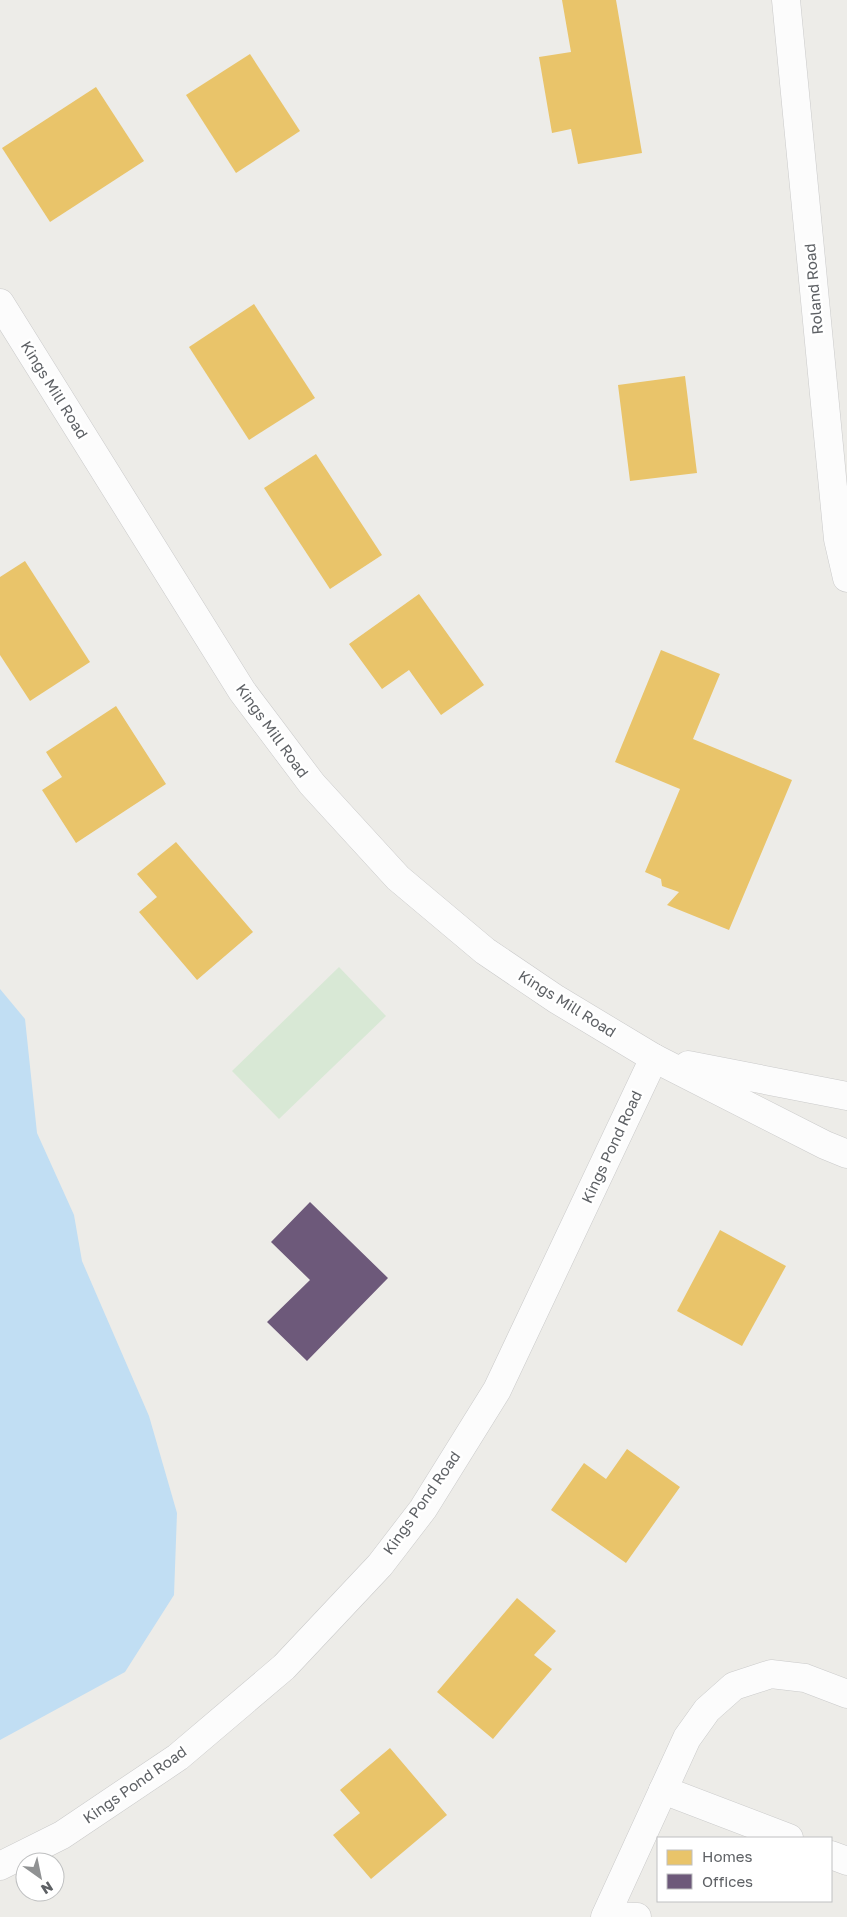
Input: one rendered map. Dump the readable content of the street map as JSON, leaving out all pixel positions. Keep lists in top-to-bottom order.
{
  "streets": {
    "street": ["Roland Road", "Kings Mill Road", "Kings Pond Road"]
  },
  "crossings": [
    ["Kings Mill Road", "Kings Pond Road"]
  ],
  "legend": ["Homes", "Offices"],
  "north": "bottom right"
}
